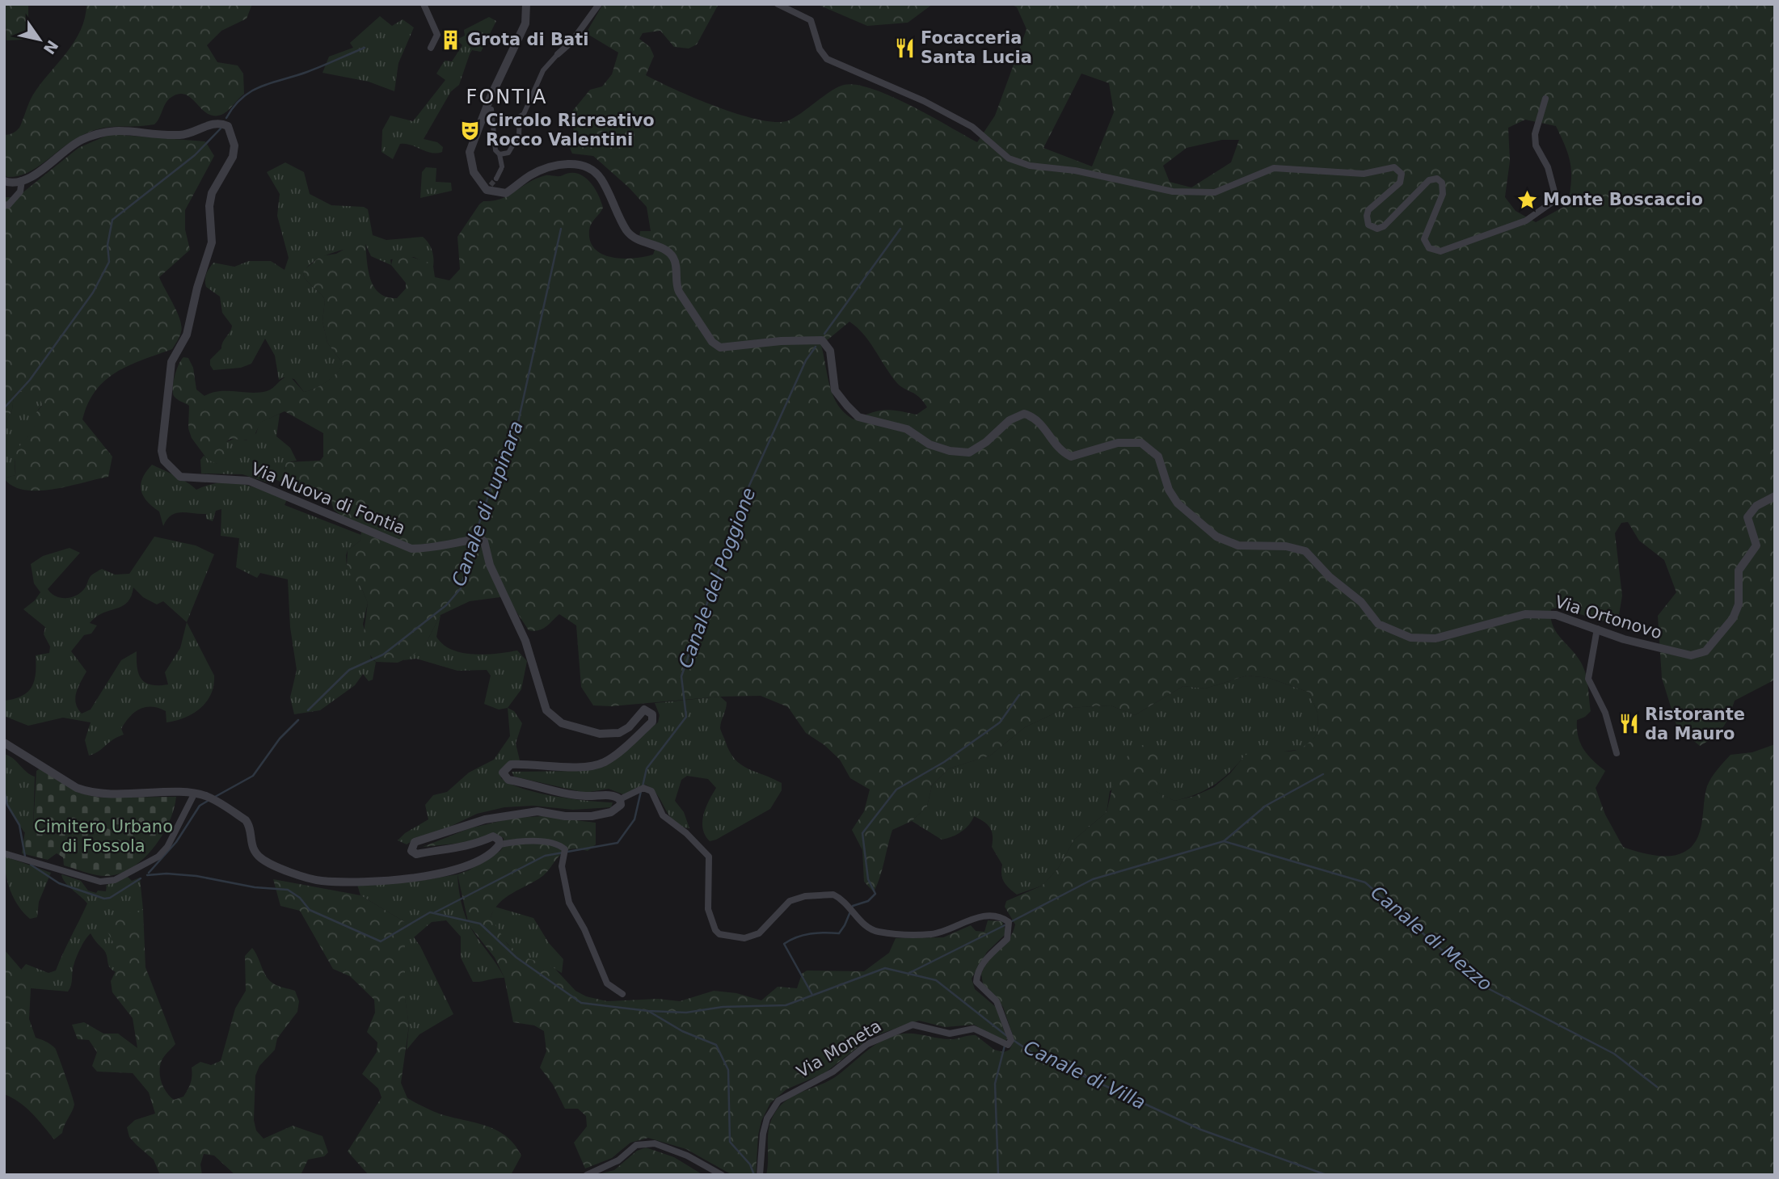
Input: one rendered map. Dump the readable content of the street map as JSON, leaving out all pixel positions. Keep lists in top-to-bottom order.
{
  "streets": {
    "street": ["Via Nuova di Fontia", "Via Ortonovo", "Via Moneta"]
  },
  "crossings": [
    ["Via Nuova di Fontia", "Via Moneta"]
  ],
  "districts": ["FONTIA"],
  "water": [
    "Canale di Lupinara",
    "Canale del Poggione",
    "Canale di Mezzo",
    "Canale di Villa"
  ],
  "parks": ["Cimitero Urbano di Fossola"],
  "places": {
    "building": ["Grota di Bati"],
    "restaurant": ["Focacceria Santa Lucia", "Ristorante da Mauro"],
    "theatre": ["Circolo Ricreativo Rocco Valentini"],
    "place": ["Monte Boscaccio"]
  },
  "north": "bottom right"
}
